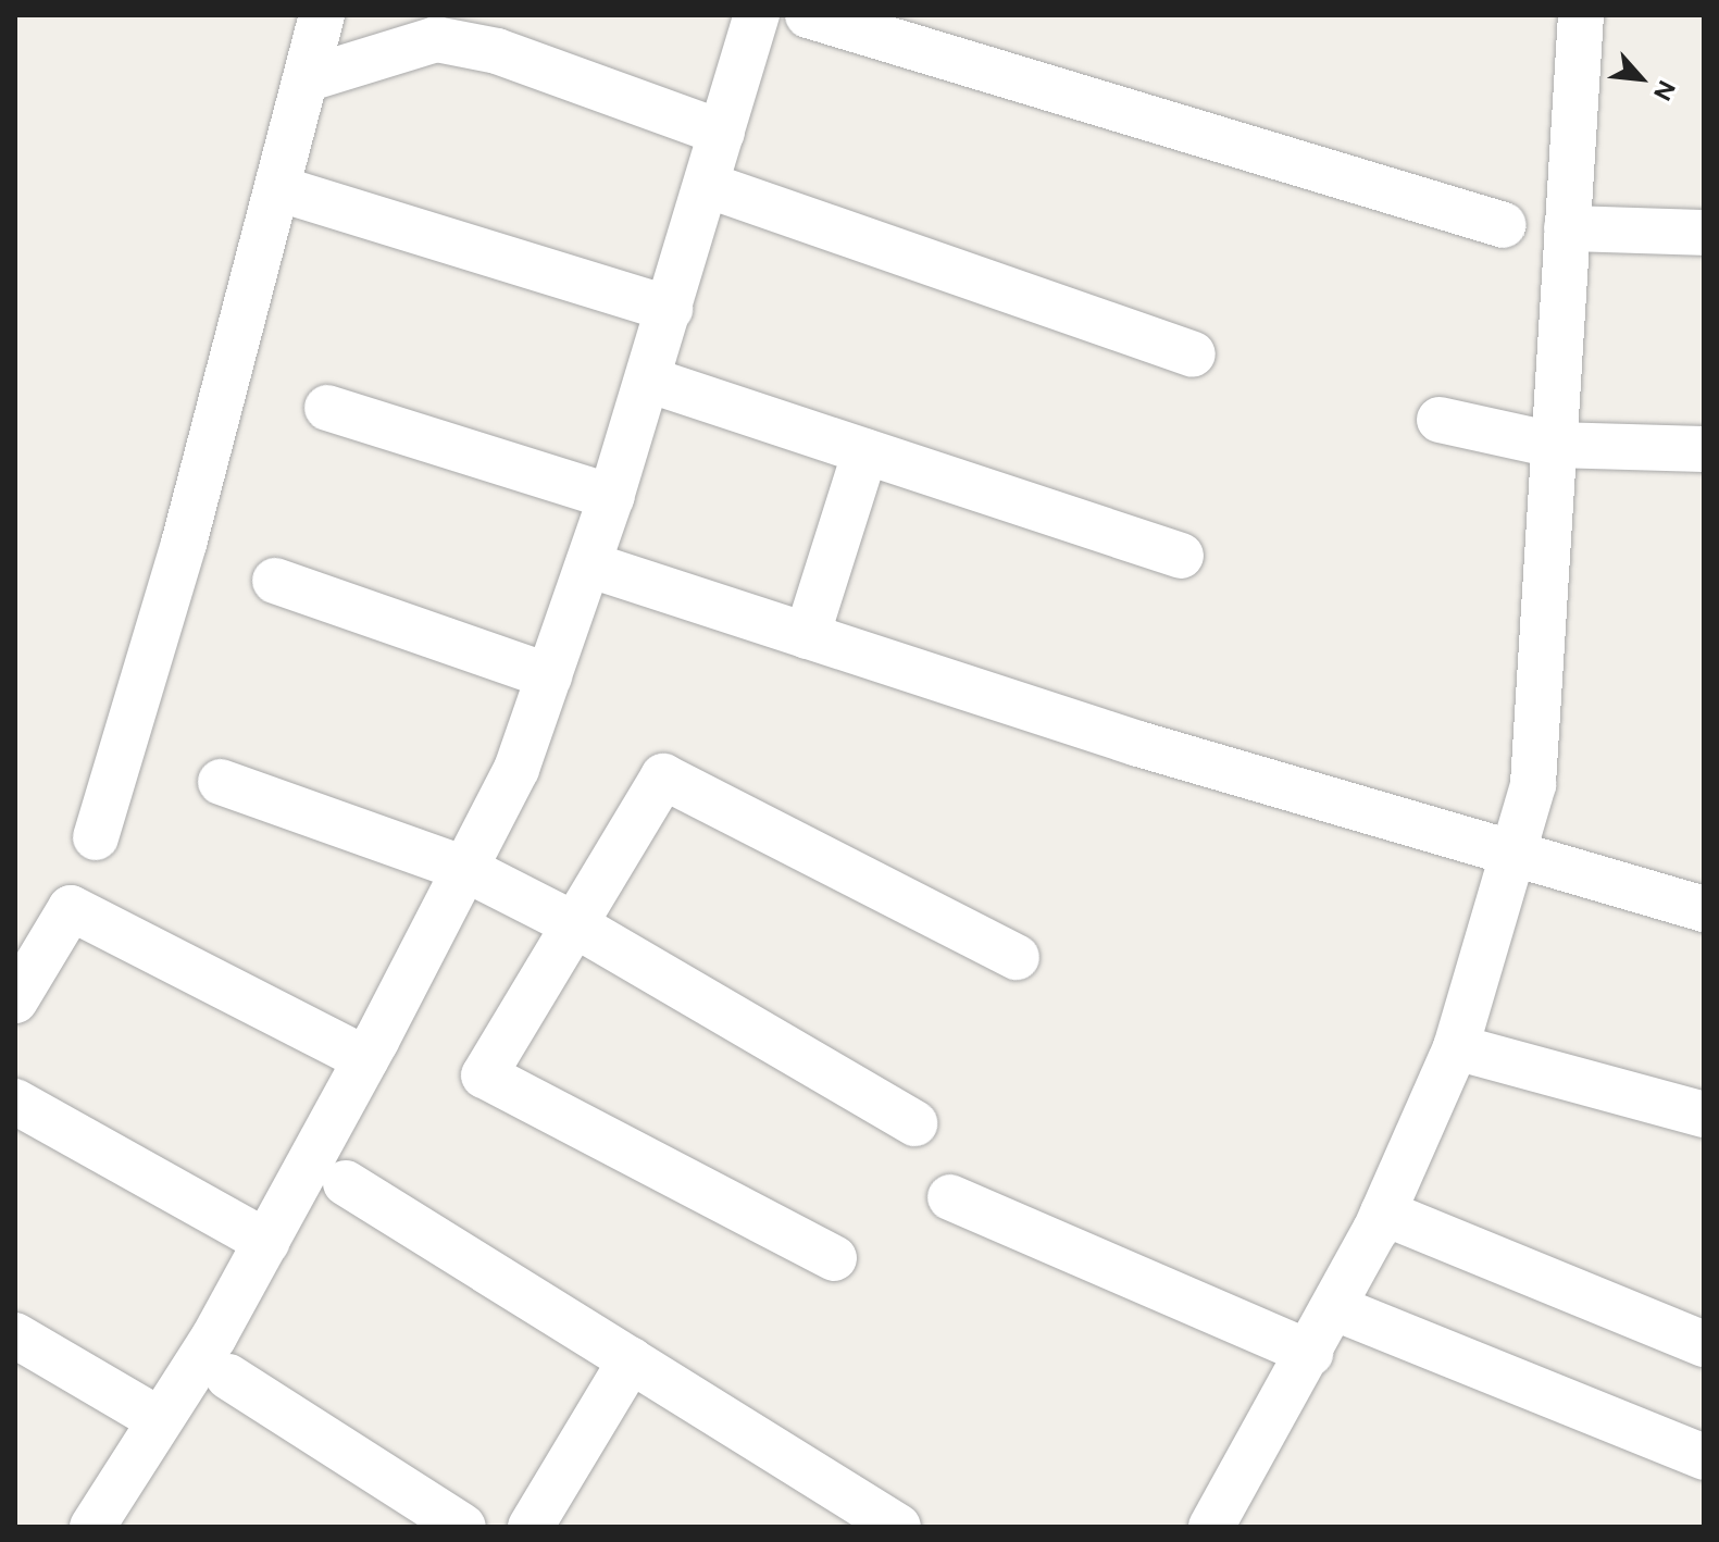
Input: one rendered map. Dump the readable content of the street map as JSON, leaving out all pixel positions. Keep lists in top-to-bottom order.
{
  "north": "bottom right"
}
